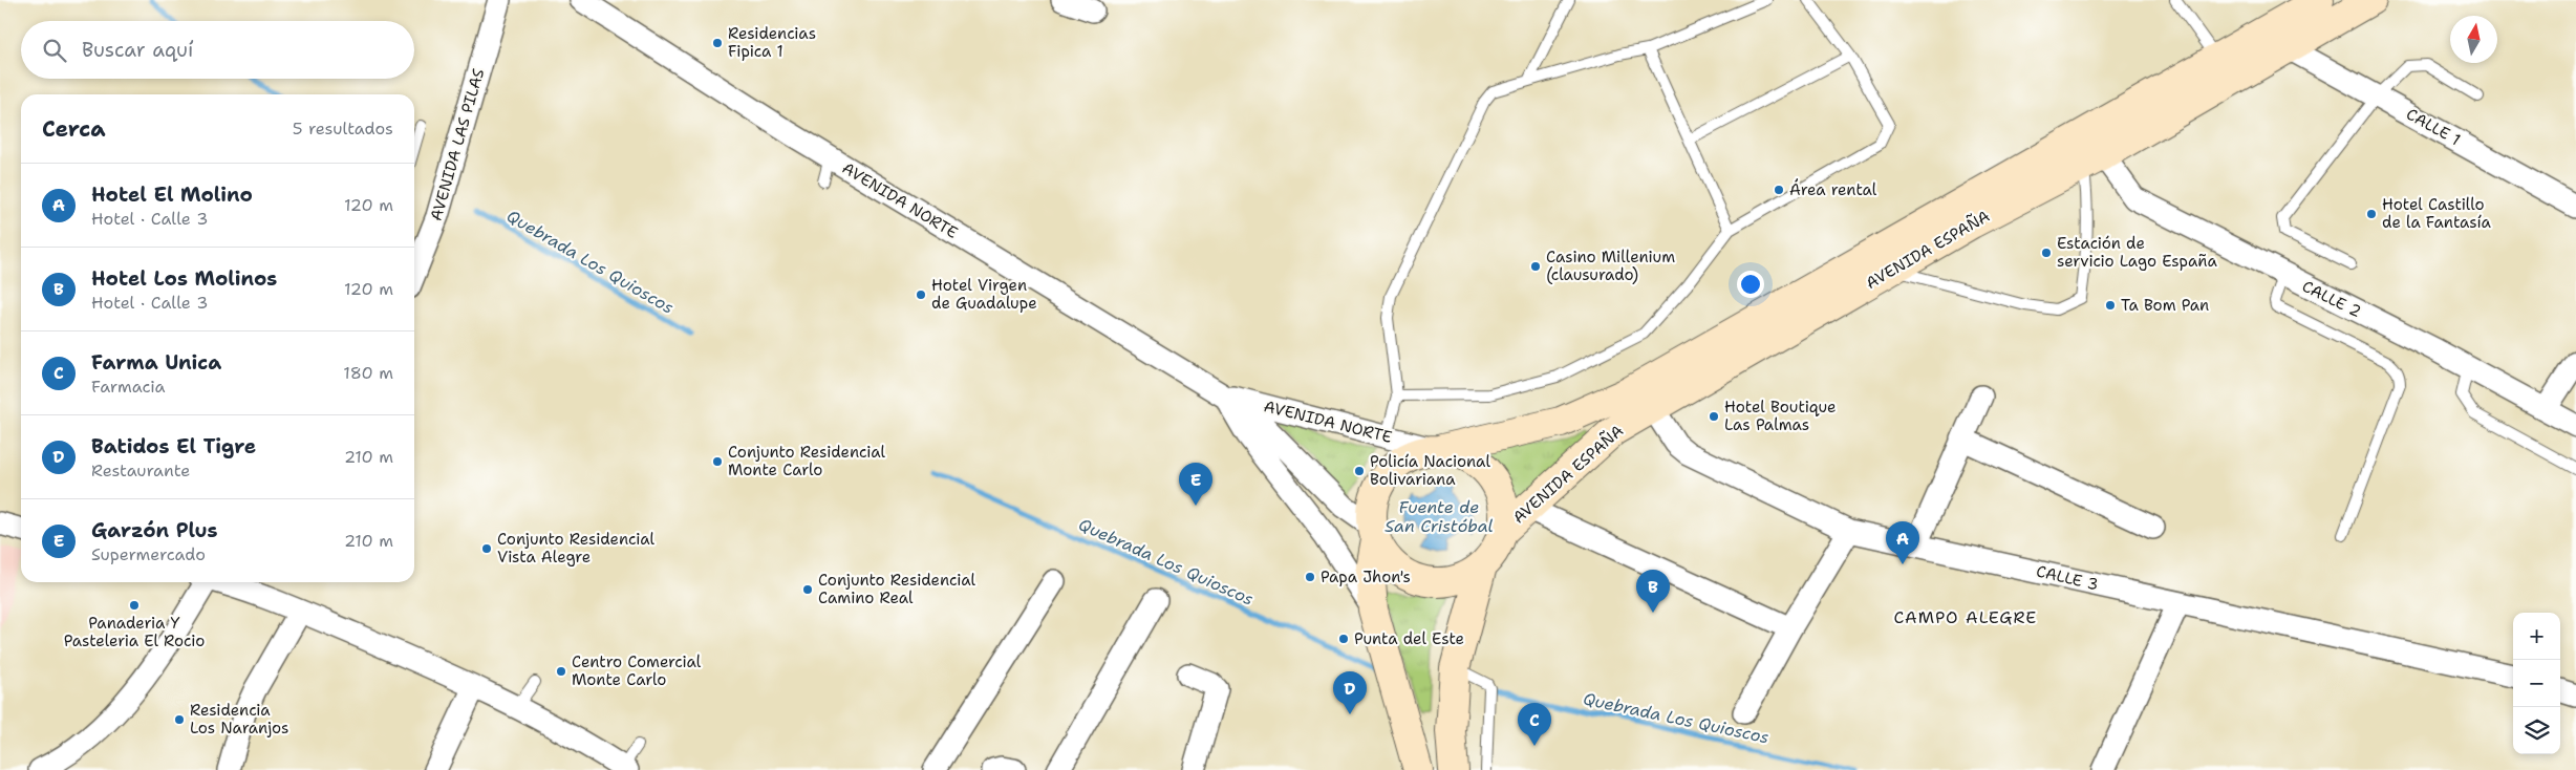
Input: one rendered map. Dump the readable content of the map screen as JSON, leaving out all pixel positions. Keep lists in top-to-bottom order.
{
  "streets": {
    "main road": ["AVENIDA ESPAÑA"],
    "street": [
      "CALLE 1",
      "AVENIDA LAS PILAS",
      "AVENIDA NORTE",
      "CALLE 2",
      "CALLE 3"
    ]
  },
  "crossings": [
    ["CALLE 1", "AVENIDA ESPAÑA"],
    ["AVENIDA NORTE", "AVENIDA ESPAÑA"],
    ["AVENIDA ESPAÑA", "CALLE 2"],
    ["AVENIDA ESPAÑA", "CALLE 3"]
  ],
  "districts": ["CAMPO ALEGRE"],
  "water": ["Quebrada Los Quioscos", "Fuente de San Cristóbal"],
  "places": [
    "Residencias Fipica 1",
    "Área rental",
    "Hotel Castillo de la Fantasía",
    "Estación de servicio Lago España",
    "Casino Millenium (clausurado)",
    "Hotel Virgen de Guadalupe",
    "Ta Bom Pan",
    "Hotel Boutique Las Palmas",
    "Conjunto Residencial Monte Carlo",
    "Policía Nacional Bolivariana",
    "Conjunto Residencial Vista Alegre",
    "Papa Jhon's",
    "Conjunto Residencial Camino Real",
    "Panaderia Y Pasteleria El Rocio",
    "Punta del Este",
    "Centro Comercial Monte Carlo",
    "Residencia Los Naranjos"
  ],
  "north": "top",
  "page": {
    "search": "Buscar aquí",
    "heading": ["Cerca", "5 resultados"],
    "list": [
      {
        "mark": "A",
        "name": "Hotel El Molino",
        "note": "Hotel · Calle 3",
        "value": "120 m"
      },
      {
        "mark": "B",
        "name": "Hotel Los Molinos",
        "note": "Hotel · Calle 3",
        "value": "120 m"
      },
      {
        "mark": "C",
        "name": "Farma Unica",
        "note": "Farmacia",
        "value": "180 m"
      },
      {
        "mark": "D",
        "name": "Batidos El Tigre",
        "note": "Restaurante",
        "value": "210 m"
      },
      {
        "mark": "E",
        "name": "Garzón Plus",
        "note": "Supermercado",
        "value": "210 m"
      }
    ],
    "pins": [
      "E",
      "A",
      "B",
      "D",
      "C"
    ],
    "map_buttons": ["+", "−"]
  }
}
